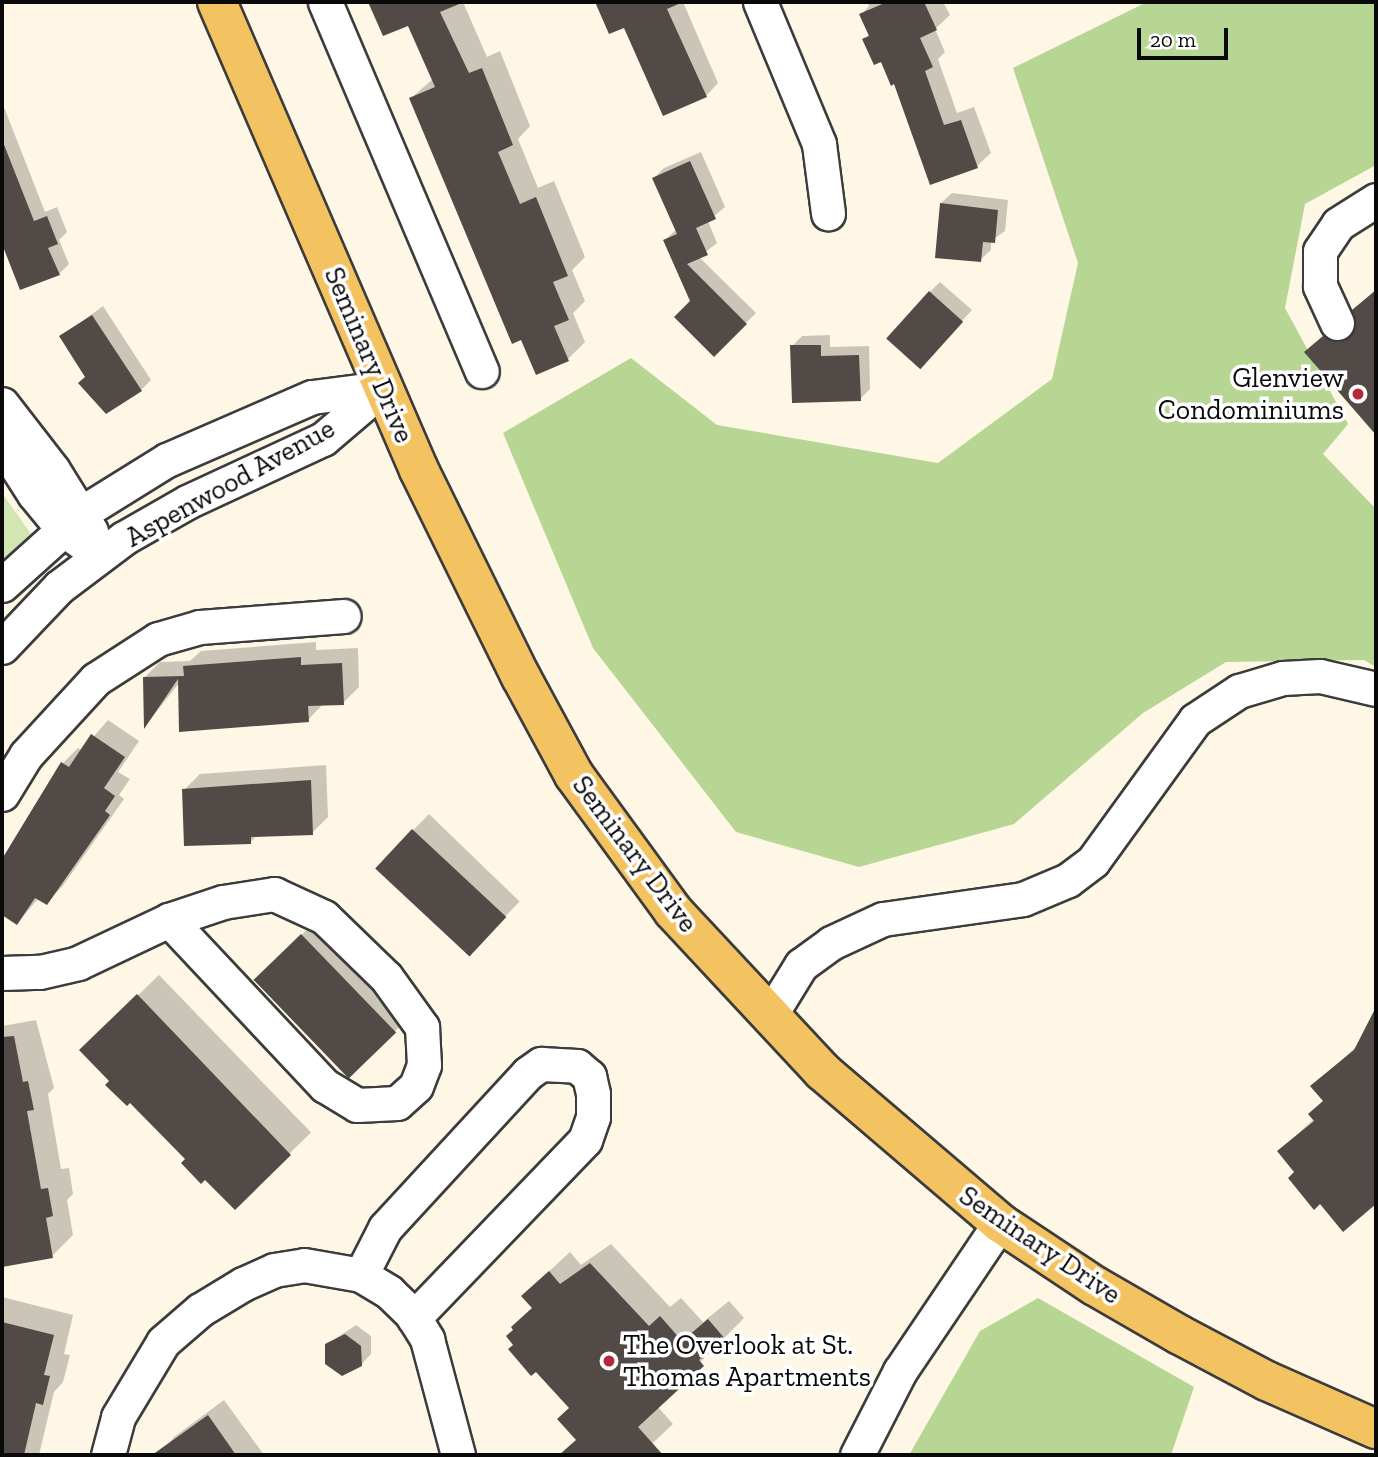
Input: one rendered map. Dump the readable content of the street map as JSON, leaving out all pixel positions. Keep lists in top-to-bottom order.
{
  "streets": {
    "main road": ["Seminary Drive"],
    "street": ["Aspenwood Avenue"]
  },
  "crossings": [
    ["Seminary Drive", "Aspenwood Avenue"]
  ],
  "places": ["Glenview Condominiums", "The Overlook at St. Thomas Apartments"],
  "scale_bar": "20 m"
}
